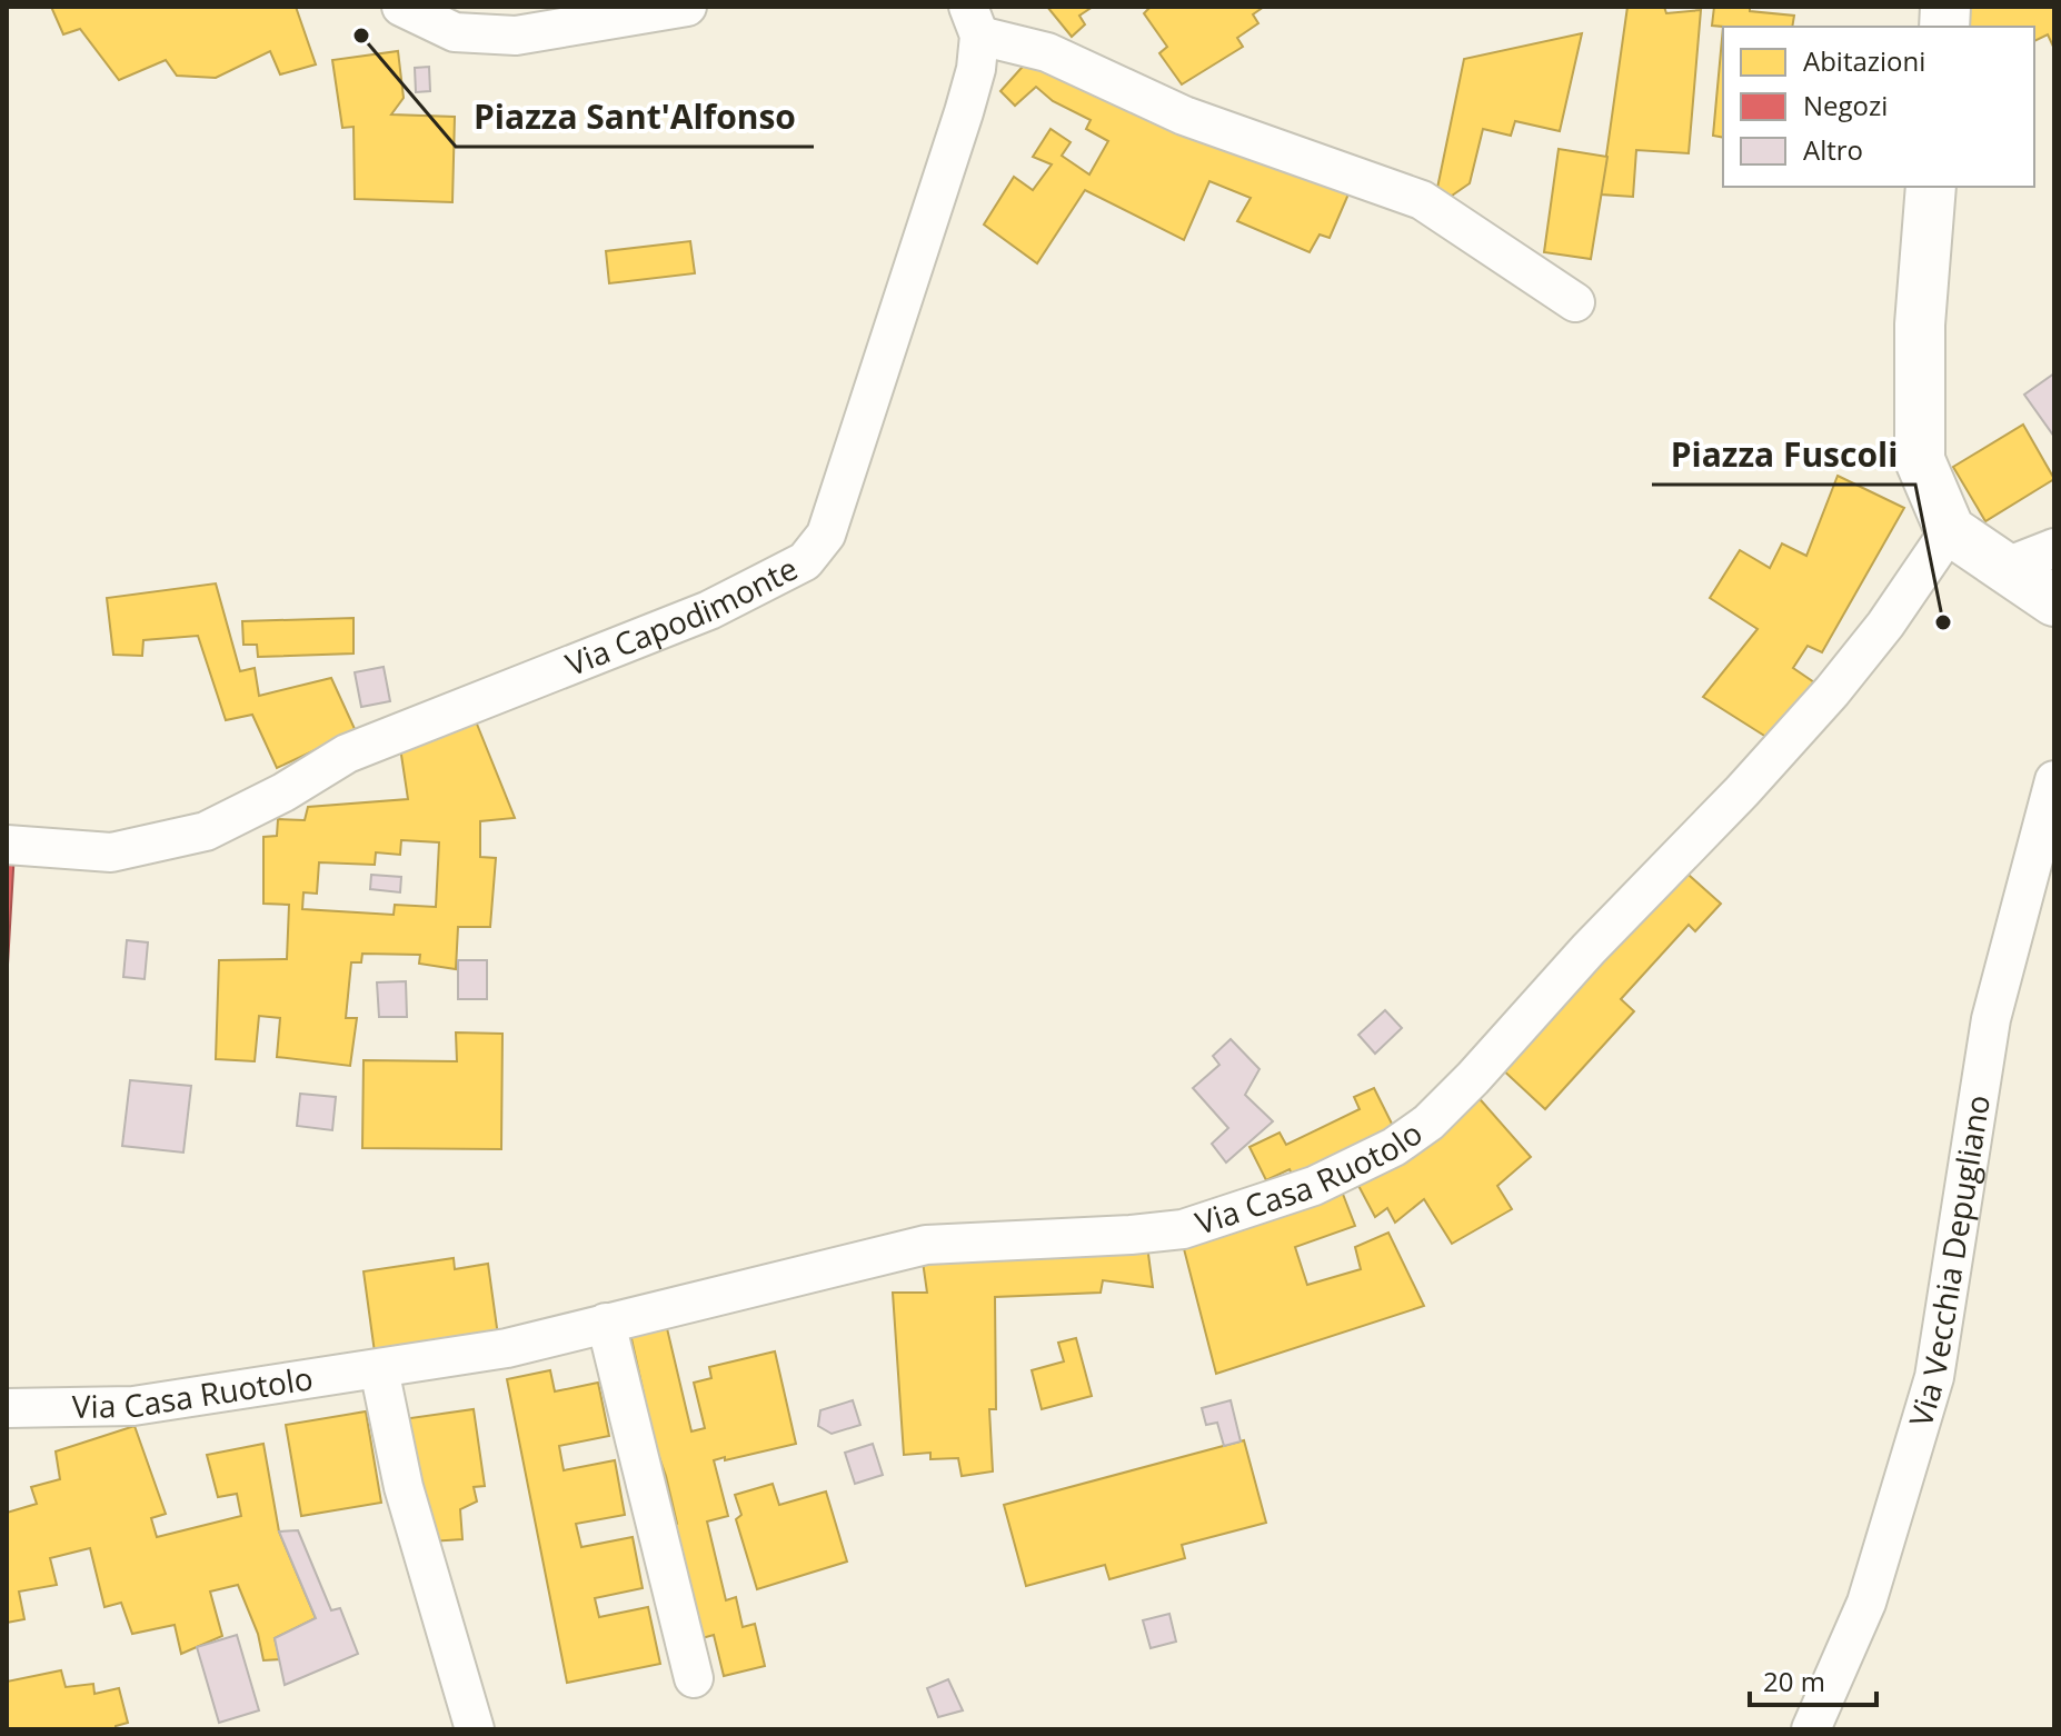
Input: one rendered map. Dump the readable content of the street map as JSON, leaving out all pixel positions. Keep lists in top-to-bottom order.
{
  "streets": {
    "street": ["Via Capodimonte", "Via Casa Ruotolo", "Via Vecchia Depugliano"]
  },
  "places": ["Piazza Sant'Alfonso", "Piazza Fuscoli"],
  "legend": ["Abitazioni", "Negozi", "Altro"],
  "scale_bar": "20 m"
}
